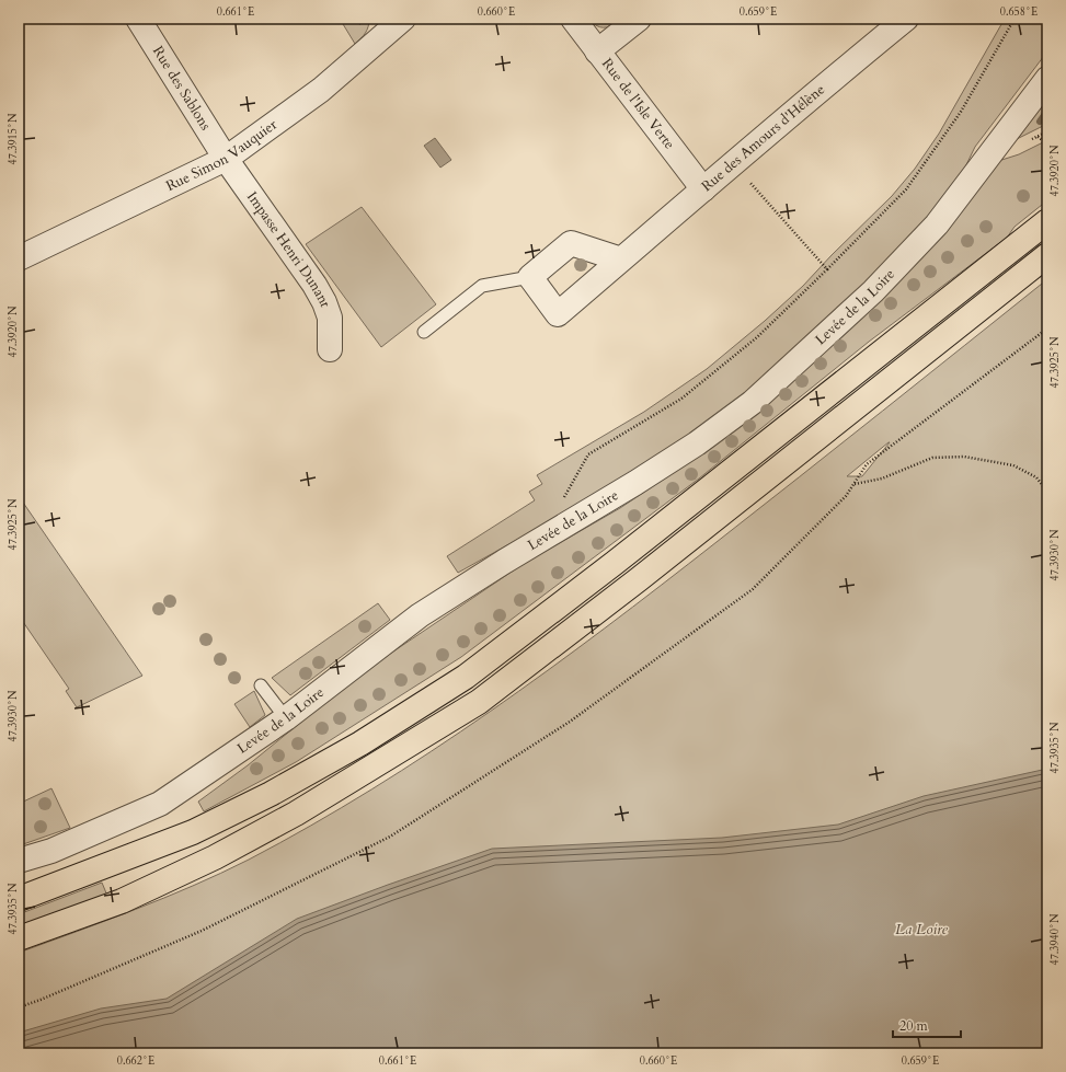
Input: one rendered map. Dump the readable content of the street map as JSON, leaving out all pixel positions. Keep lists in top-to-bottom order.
{
  "streets": {
    "street": [
      "Rue des Sablons",
      "Rue de l'Isle Verte",
      "Rue des Amours d'Hélène",
      "Rue Simon Vauquier",
      "Impasse Henri Dunant",
      "Levée de la Loire"
    ]
  },
  "crossings": [
    ["Rue des Sablons", "Rue Simon Vauquier"],
    ["Rue des Sablons", "Impasse Henri Dunant"],
    ["Rue de l'Isle Verte", "Rue des Amours d'Hélène"],
    ["Rue Simon Vauquier", "Impasse Henri Dunant"]
  ],
  "water": ["La Loire"],
  "scale_bar": "20 m",
  "coordinates": [
    "0.661°E",
    "0.660°E",
    "0.659°E",
    "0.658°E",
    "47.3915°N",
    "47.3920°N",
    "47.3925°N",
    "47.3930°N",
    "47.3935°N",
    "47.3940°N",
    "0.662°E"
  ]
}
